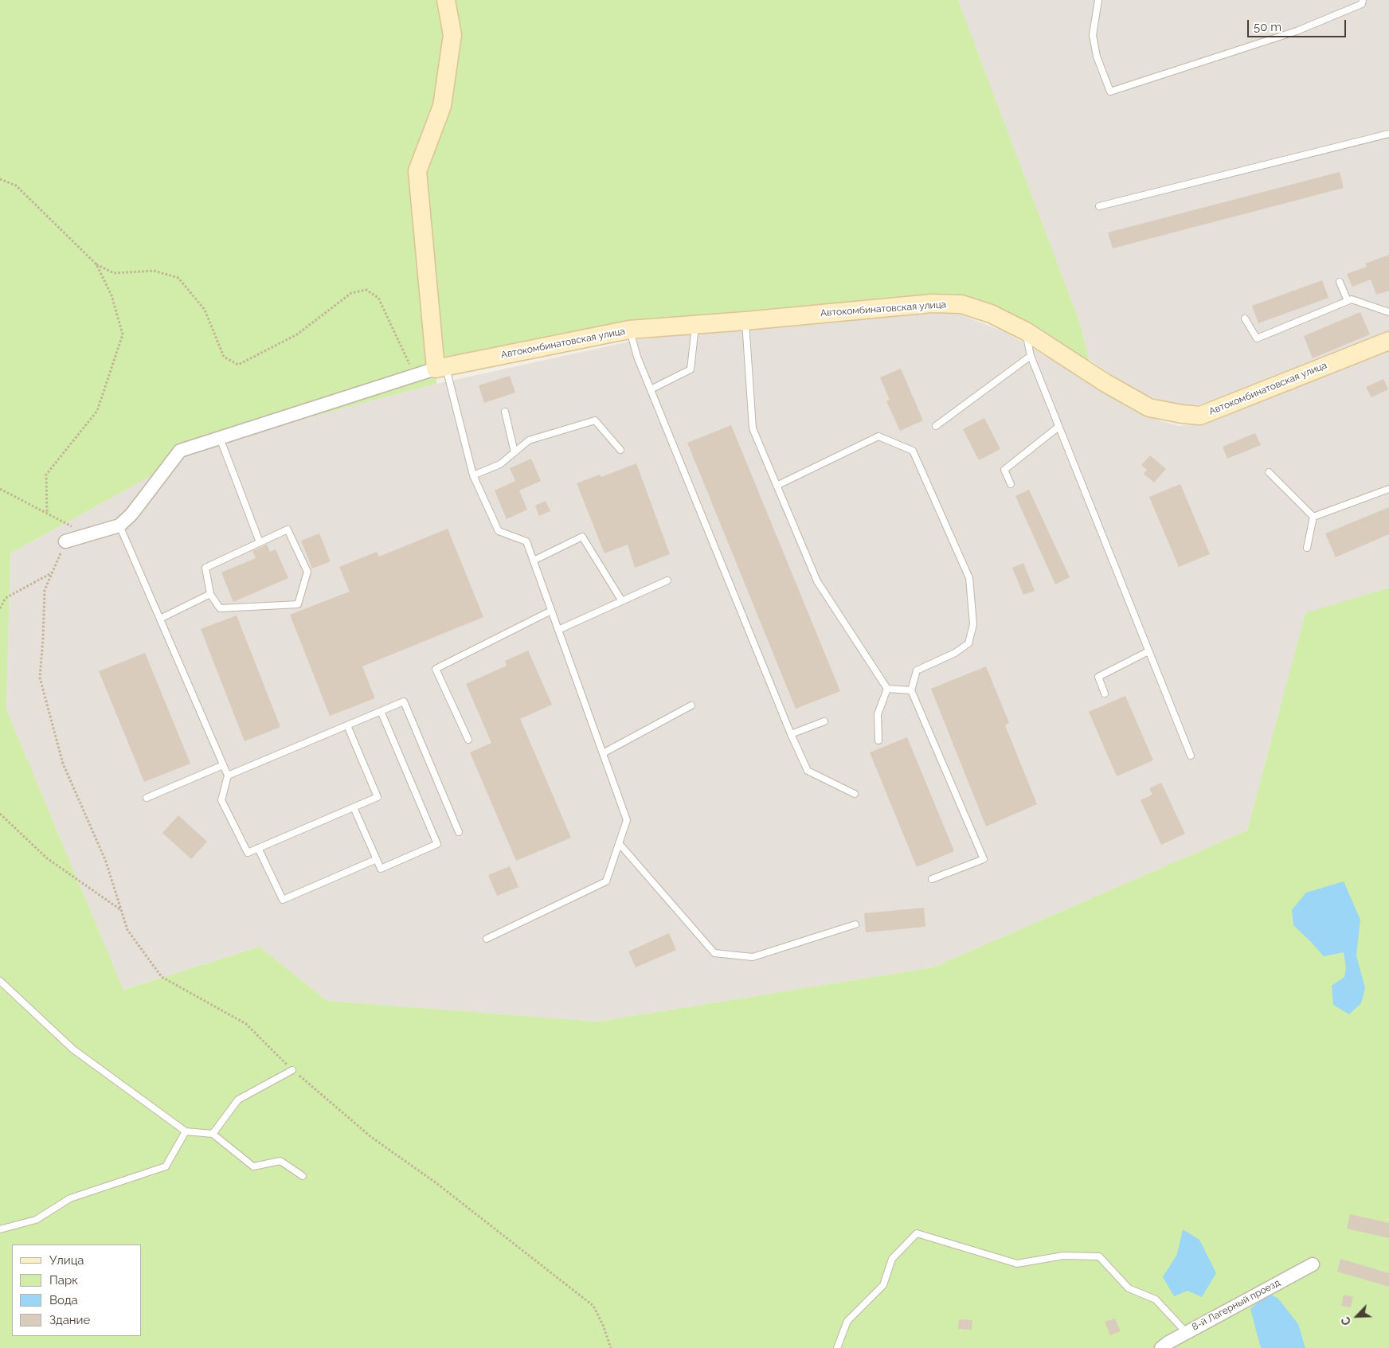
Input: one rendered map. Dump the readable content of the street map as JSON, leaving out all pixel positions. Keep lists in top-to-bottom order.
{
  "streets": {
    "street": ["Автокомбинатовская улица", "8-й Лагерный проезд"]
  },
  "legend": [
    "Улица",
    "Парк",
    "Вода",
    "Здание"
  ],
  "scale_bar": "50 m",
  "north": "bottom left"
}
